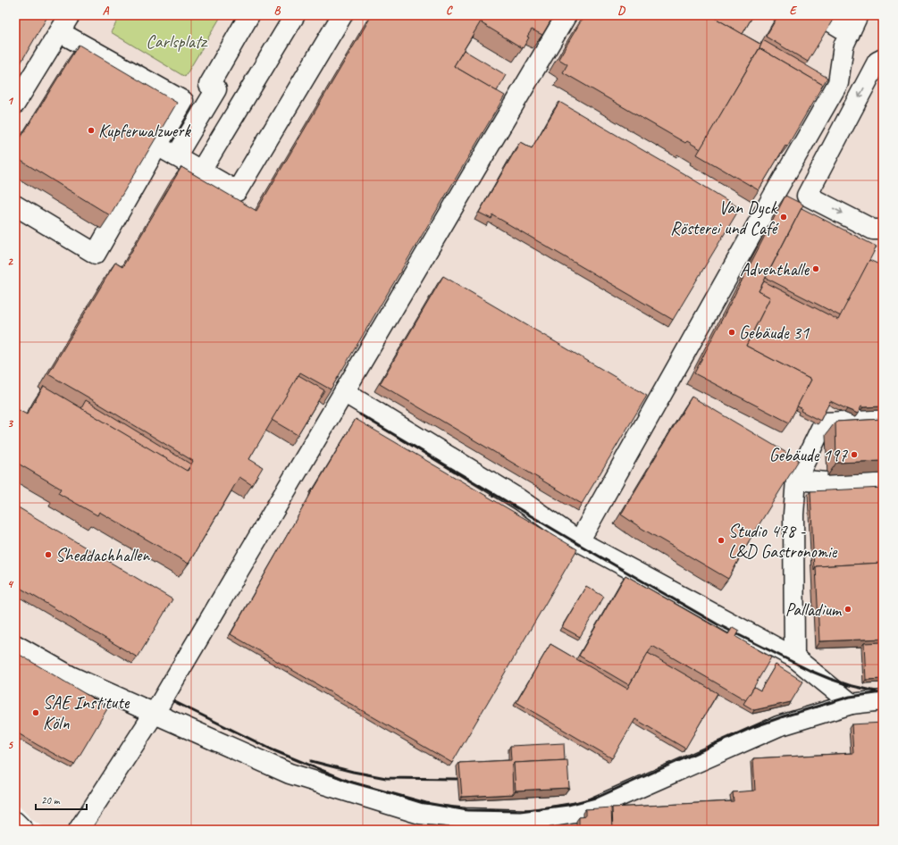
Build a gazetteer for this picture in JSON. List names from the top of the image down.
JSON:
{
  "parks": ["Carlsplatz"],
  "places": [
    "Kupferwalzwerk",
    "Van Dyck Rösterei und Café",
    "Adventhalle",
    "Gebäude 31",
    "Gebäude 197",
    "Studio 478 - L&D Gastronomie",
    "Sheddachhallen",
    "Palladium",
    "SAE Institute Köln"
  ],
  "scale_bar": "20 m",
  "grid": {
    "columns": [
      "A",
      "B",
      "C",
      "D",
      "E"
    ],
    "rows": [
      "1",
      "2",
      "3",
      "4",
      "5"
    ]
  }
}
